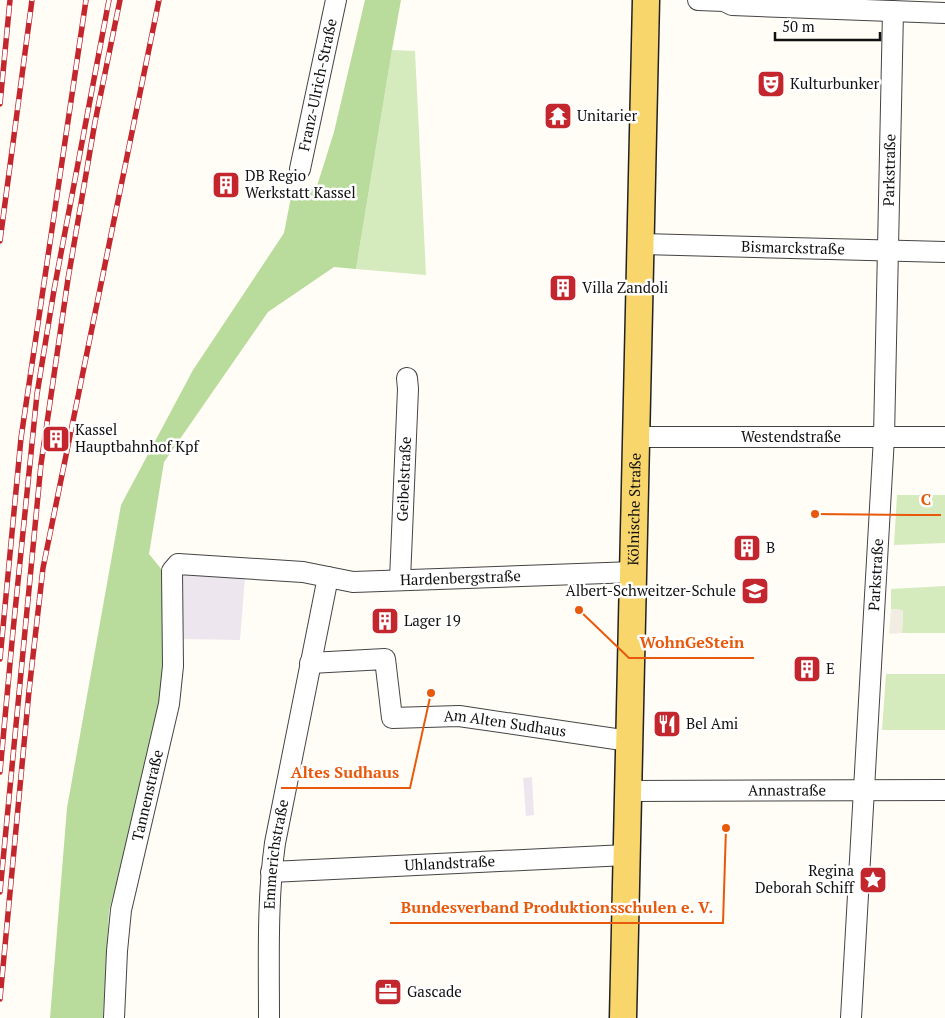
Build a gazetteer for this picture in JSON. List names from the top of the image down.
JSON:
{
  "streets": {
    "main road": ["Kölnische Straße"],
    "street": [
      "Franz-Ulrich-Straße",
      "Parkstraße",
      "Bismarckstraße",
      "Westendstraße",
      "Geibelstraße",
      "Hardenbergstraße",
      "Am Alten Sudhaus",
      "Annastraße",
      "Tannenstraße",
      "Emmerichstraße",
      "Uhlandstraße"
    ]
  },
  "crossings": [
    ["Parkstraße", "Bismarckstraße"],
    ["Parkstraße", "Westendstraße"],
    ["Parkstraße", "Annastraße"],
    ["Bismarckstraße", "Kölnische Straße"],
    ["Westendstraße", "Kölnische Straße"],
    ["Geibelstraße", "Hardenbergstraße"],
    ["Kölnische Straße", "Hardenbergstraße"],
    ["Kölnische Straße", "Am Alten Sudhaus"],
    ["Kölnische Straße", "Annastraße"],
    ["Kölnische Straße", "Uhlandstraße"],
    ["Hardenbergstraße", "Tannenstraße"],
    ["Hardenbergstraße", "Emmerichstraße"],
    ["Am Alten Sudhaus", "Emmerichstraße"],
    ["Emmerichstraße", "Uhlandstraße"]
  ],
  "places": {
    "theatre": ["Kulturbunker"],
    "temple": ["Unitarier"],
    "building": [
      "DB Regio Werkstatt Kassel",
      "Villa Zandoli",
      "Kassel Hauptbahnhof Kpf",
      "B",
      "Lager 19",
      "E"
    ],
    "other": [
      "C",
      "WohnGeStein",
      "Altes Sudhaus",
      "Bundesverband Produktionsschulen e. V."
    ],
    "school or university": ["Albert-Schweitzer-Schule"],
    "restaurant": ["Bel Ami"],
    "place": ["Regina Deborah Schiff"],
    "office": ["Gascade"]
  },
  "scale_bar": "50 m"
}
